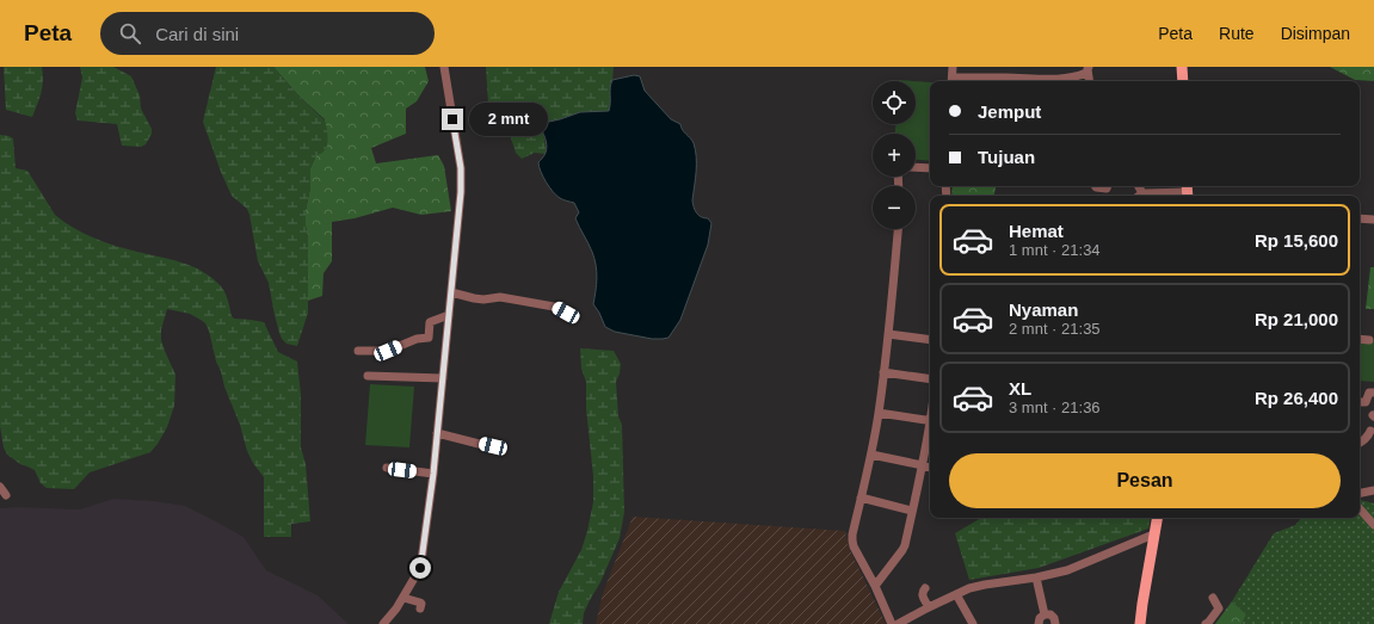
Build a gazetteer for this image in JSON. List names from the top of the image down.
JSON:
{
  "page": {
    "header": "Peta",
    "search": "Cari di sini",
    "nav": ["Peta", "Rute", "Disimpan"],
    "map_buttons": ["+", "−"],
    "banner": ["Jemput", "Tujuan"],
    "bubble": "2 mnt",
    "list": [
      {
        "name": "Hemat",
        "note": "1 mnt · 21:34",
        "value": "Rp 15,600"
      },
      {
        "name": "Nyaman",
        "note": "2 mnt · 21:35",
        "value": "Rp 21,000"
      },
      {
        "name": "XL",
        "note": "3 mnt · 21:36",
        "value": "Rp 26,400"
      }
    ],
    "buttons": "Pesan"
  }
}
